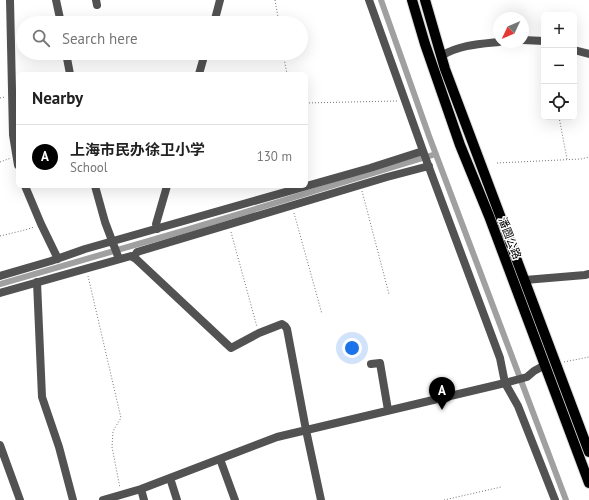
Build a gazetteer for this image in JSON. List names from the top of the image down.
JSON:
{
  "streets": {
    "main road": ["潘圆公路"]
  },
  "north": "bottom left",
  "page": {
    "map_buttons": ["+", "−"],
    "search": "Search here",
    "heading": "Nearby",
    "list": [
      {
        "mark": "A",
        "name": "上海市民办徐卫小学",
        "note": "School",
        "value": "130 m"
      }
    ],
    "pins": "A"
  }
}
